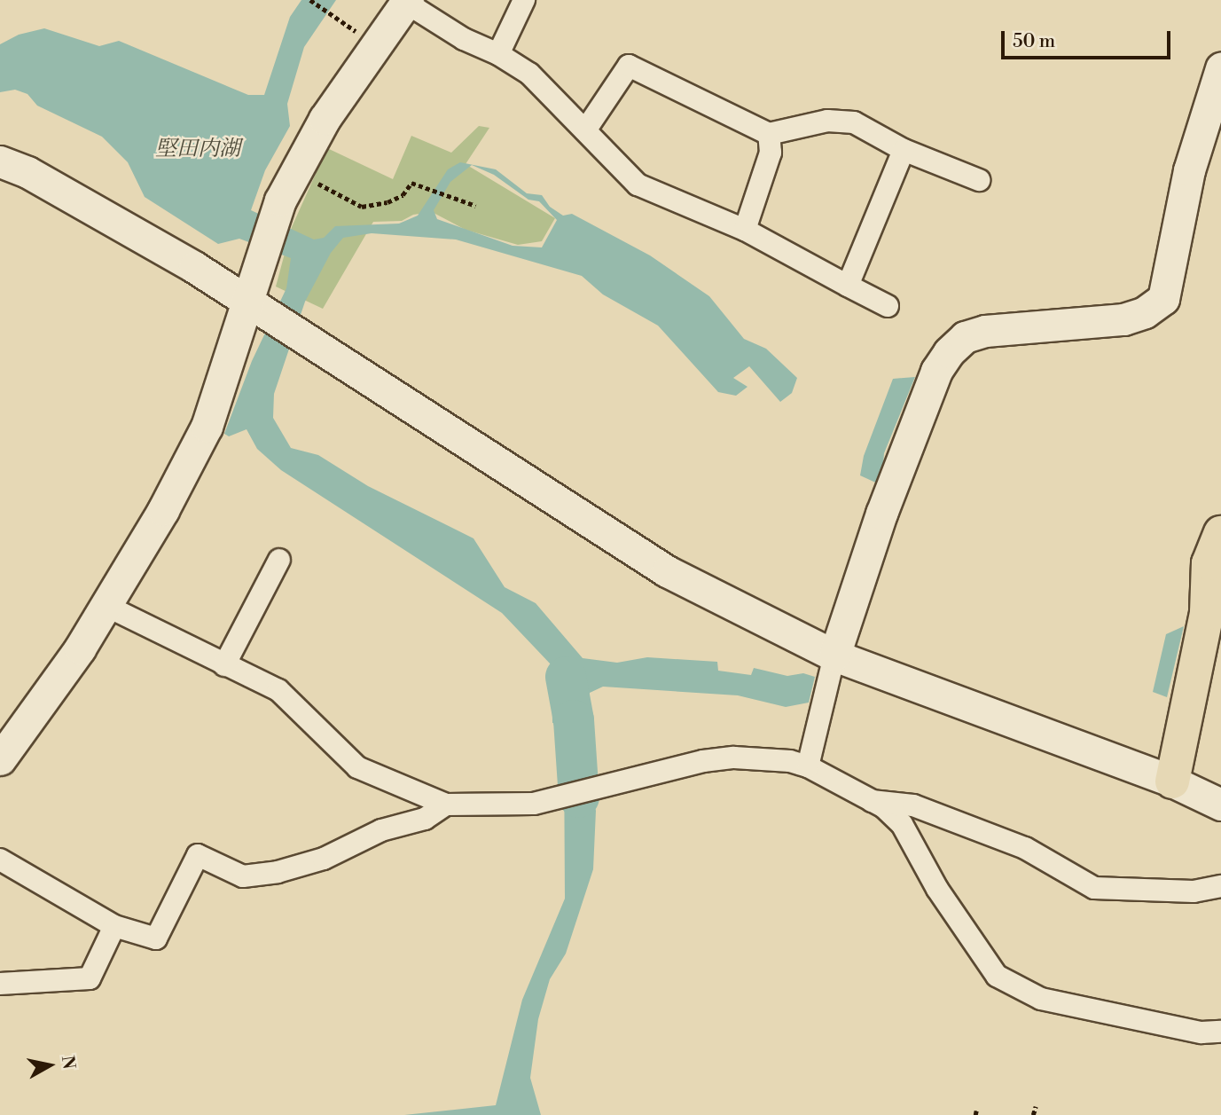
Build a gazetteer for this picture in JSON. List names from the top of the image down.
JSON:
{
  "water": ["堅田内湖"],
  "scale_bar": "50 m",
  "north": "right"
}
